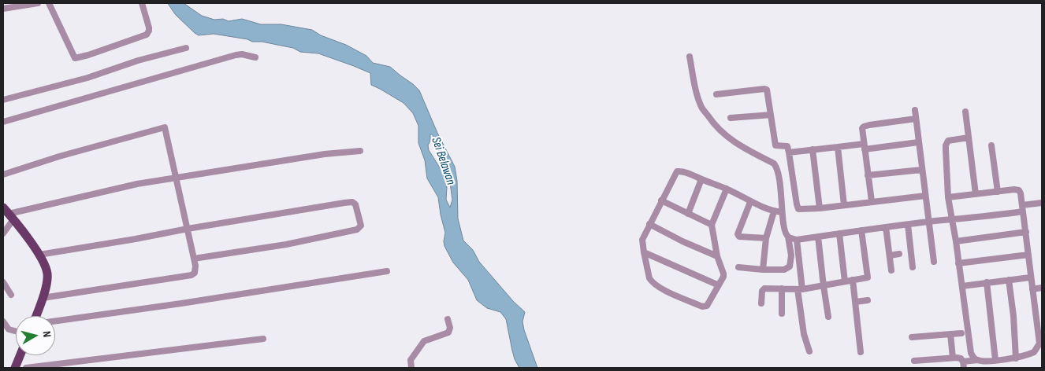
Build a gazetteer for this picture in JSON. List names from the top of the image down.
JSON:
{
  "water": ["Sei Belawan"],
  "north": "right"
}
